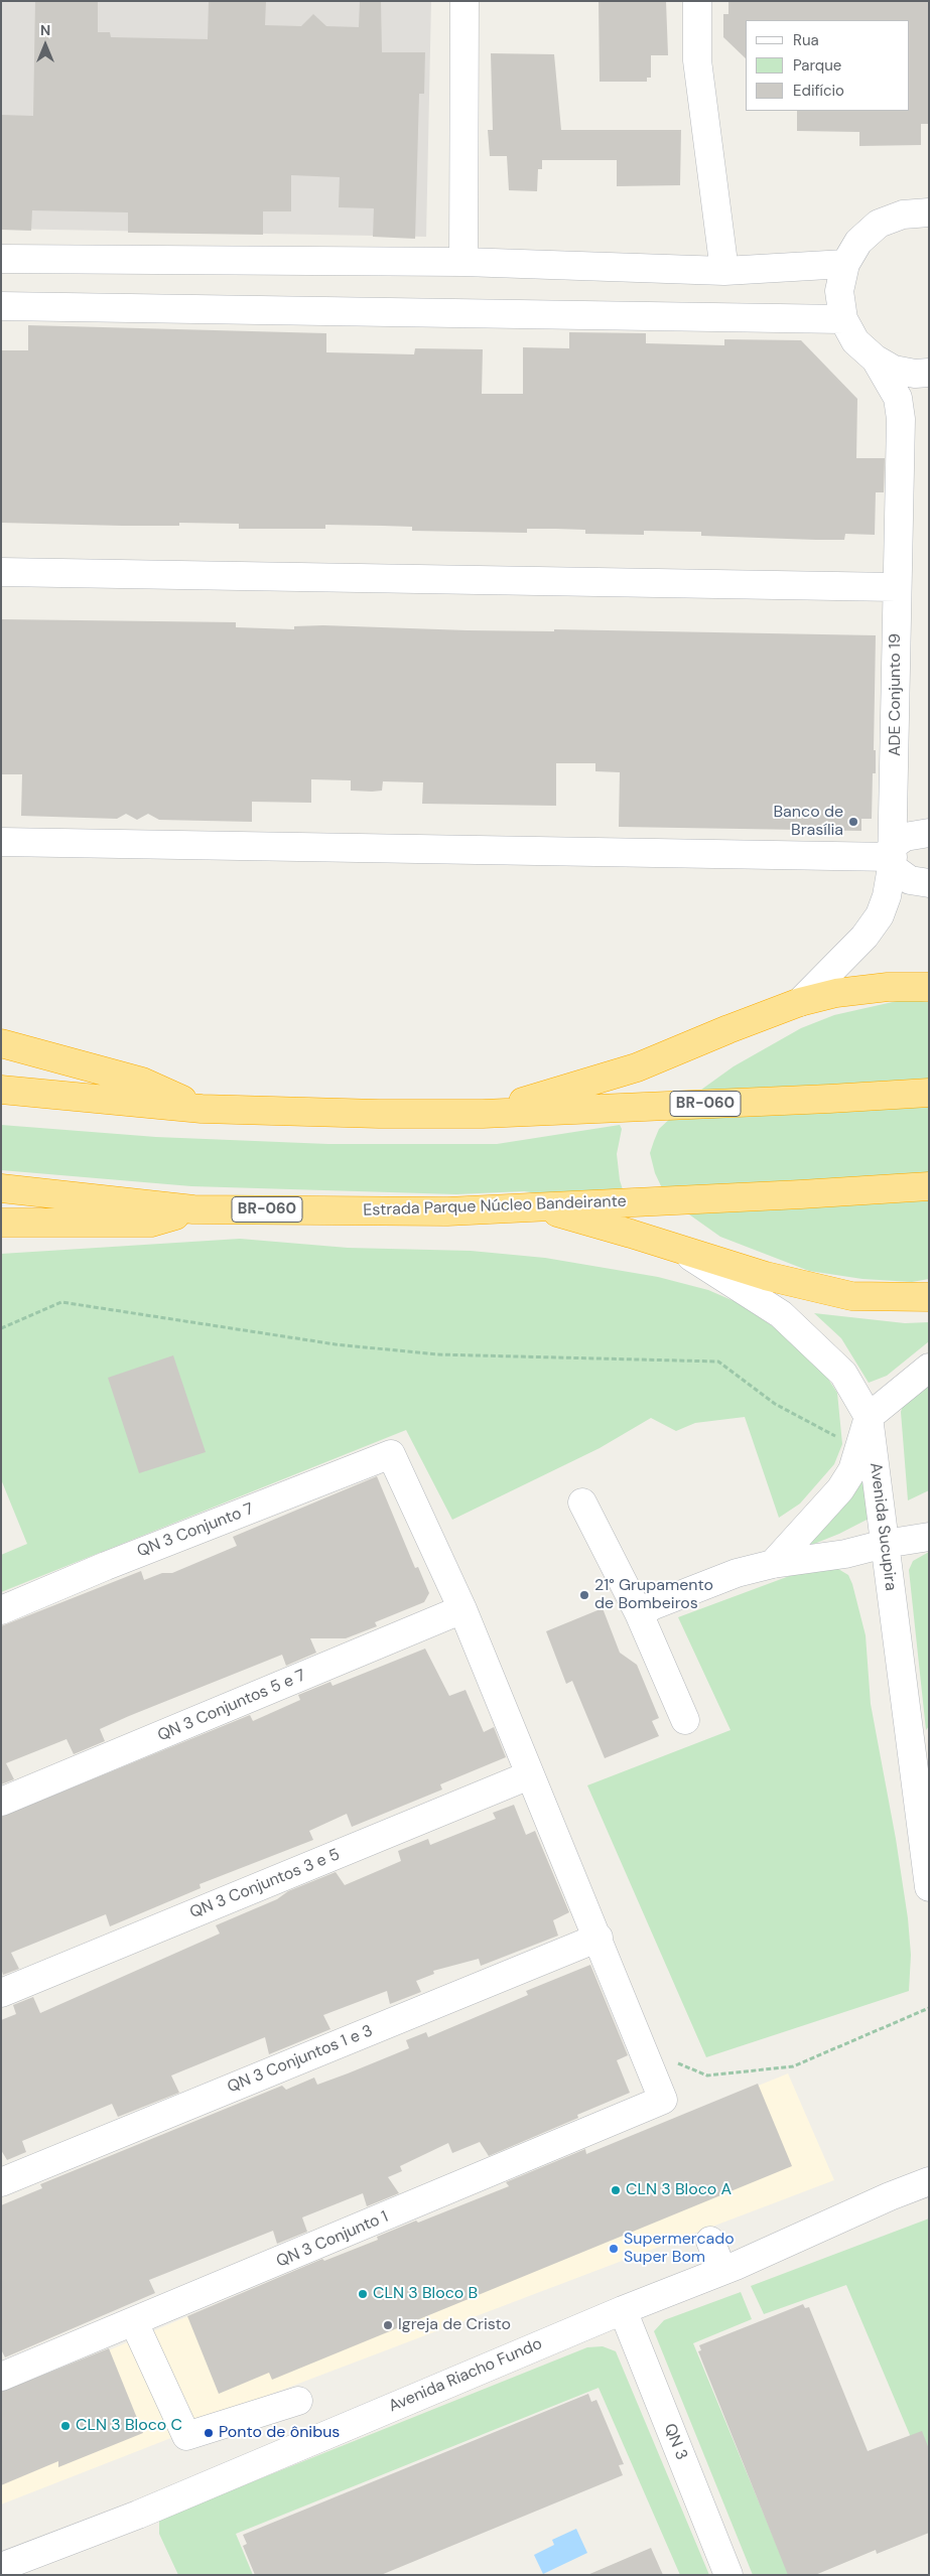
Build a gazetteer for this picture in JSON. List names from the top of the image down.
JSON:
{
  "streets": {
    "highway": ["BR-060", "Estrada Parque Núcleo Bandeirante"],
    "street": [
      "ADE Conjunto 19",
      "Avenida Sucupira",
      "QN 3 Conjunto 7",
      "QN 3 Conjuntos 5 e 7",
      "QN 3 Conjuntos 3 e 5",
      "QN 3 Conjuntos 1 e 3",
      "QN 3 Conjunto 1",
      "Avenida Riacho Fundo",
      "QN 3"
    ]
  },
  "crossings": [
    ["QN 3 Conjunto 7", "QN 3 Conjuntos 5 e 7"],
    ["Avenida Riacho Fundo", "QN 3"]
  ],
  "places": [
    "Banco de Brasília",
    "21° Grupamento de Bombeiros",
    "CLN 3 Bloco A",
    "Supermercado Super Bom",
    "CLN 3 Bloco B",
    "Igreja de Cristo",
    "CLN 3 Bloco C",
    "Ponto de ônibus"
  ],
  "legend": ["Rua", "Parque", "Edifício"],
  "north": "top"
}
